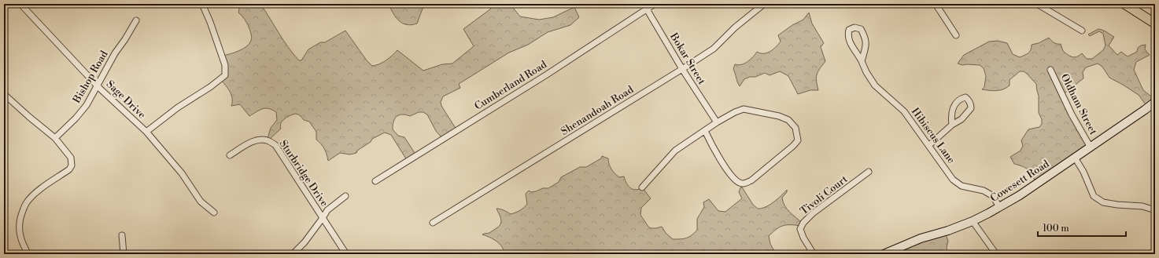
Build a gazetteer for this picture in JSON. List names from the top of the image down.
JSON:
{
  "streets": {
    "main road": ["Cowesett Road"],
    "street": [
      "Bokar Street",
      "Bishop Road",
      "Cumberland Road",
      "Sage Drive",
      "Oldham Street",
      "Shenandoah Road",
      "Hibiscus Lane",
      "Sturbridge Drive",
      "Tivoli Court"
    ]
  },
  "crossings": [
    ["Bokar Street", "Cumberland Road"],
    ["Bokar Street", "Shenandoah Road"],
    ["Bishop Road", "Sage Drive"],
    ["Oldham Street", "Cowesett Road"],
    ["Hibiscus Lane", "Cowesett Road"]
  ],
  "scale_bar": "100 m"
}
